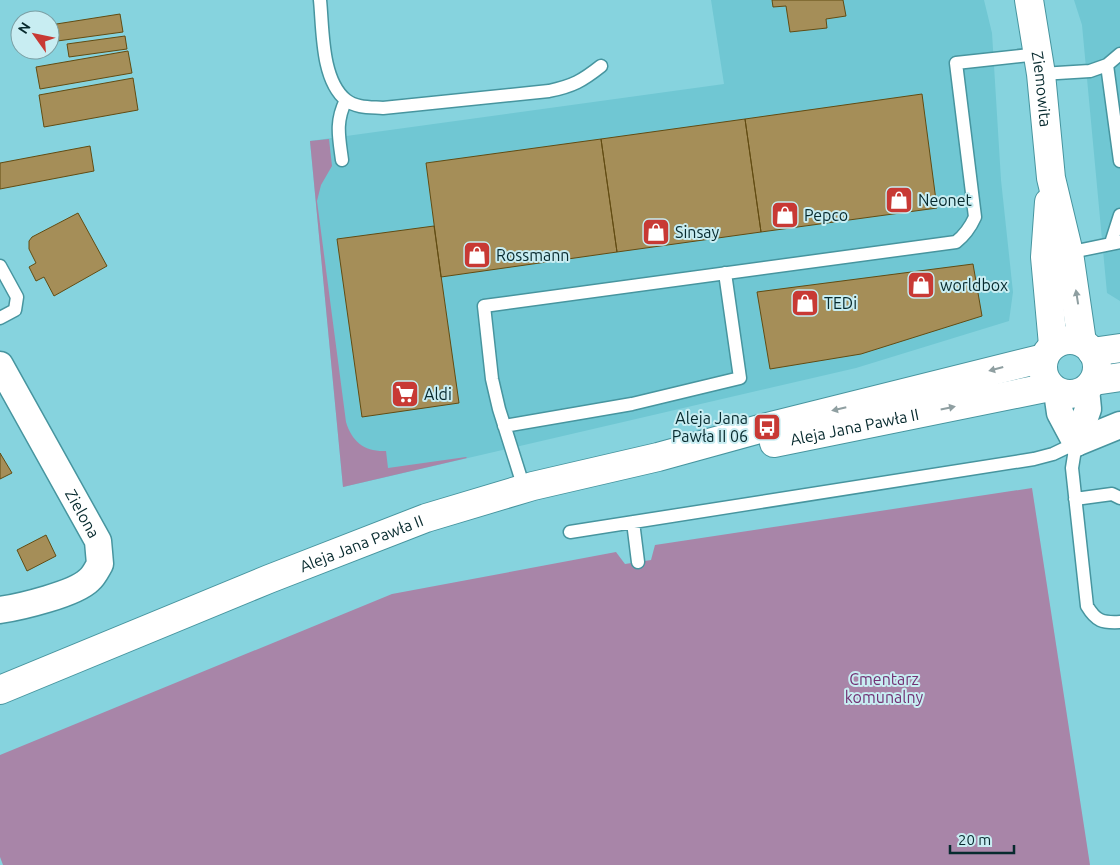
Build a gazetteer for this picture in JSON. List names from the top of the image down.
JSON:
{
  "streets": {
    "main road": ["Ziemowita", "Aleja Jana Pawła II"],
    "street": ["Zielona"]
  },
  "crossings": [
    ["Ziemowita", "Aleja Jana Pawła II"]
  ],
  "parks": ["Cmentarz komunalny"],
  "places": {
    "shop": [
      "Neonet",
      "Pepco",
      "Sinsay",
      "Rossmann",
      "worldbox",
      "TEDi"
    ],
    "supermarket": ["Aldi"],
    "bus stop": ["Aleja Jana Pawła II 06"]
  },
  "scale_bar": "20 m",
  "north": "top left"
}
